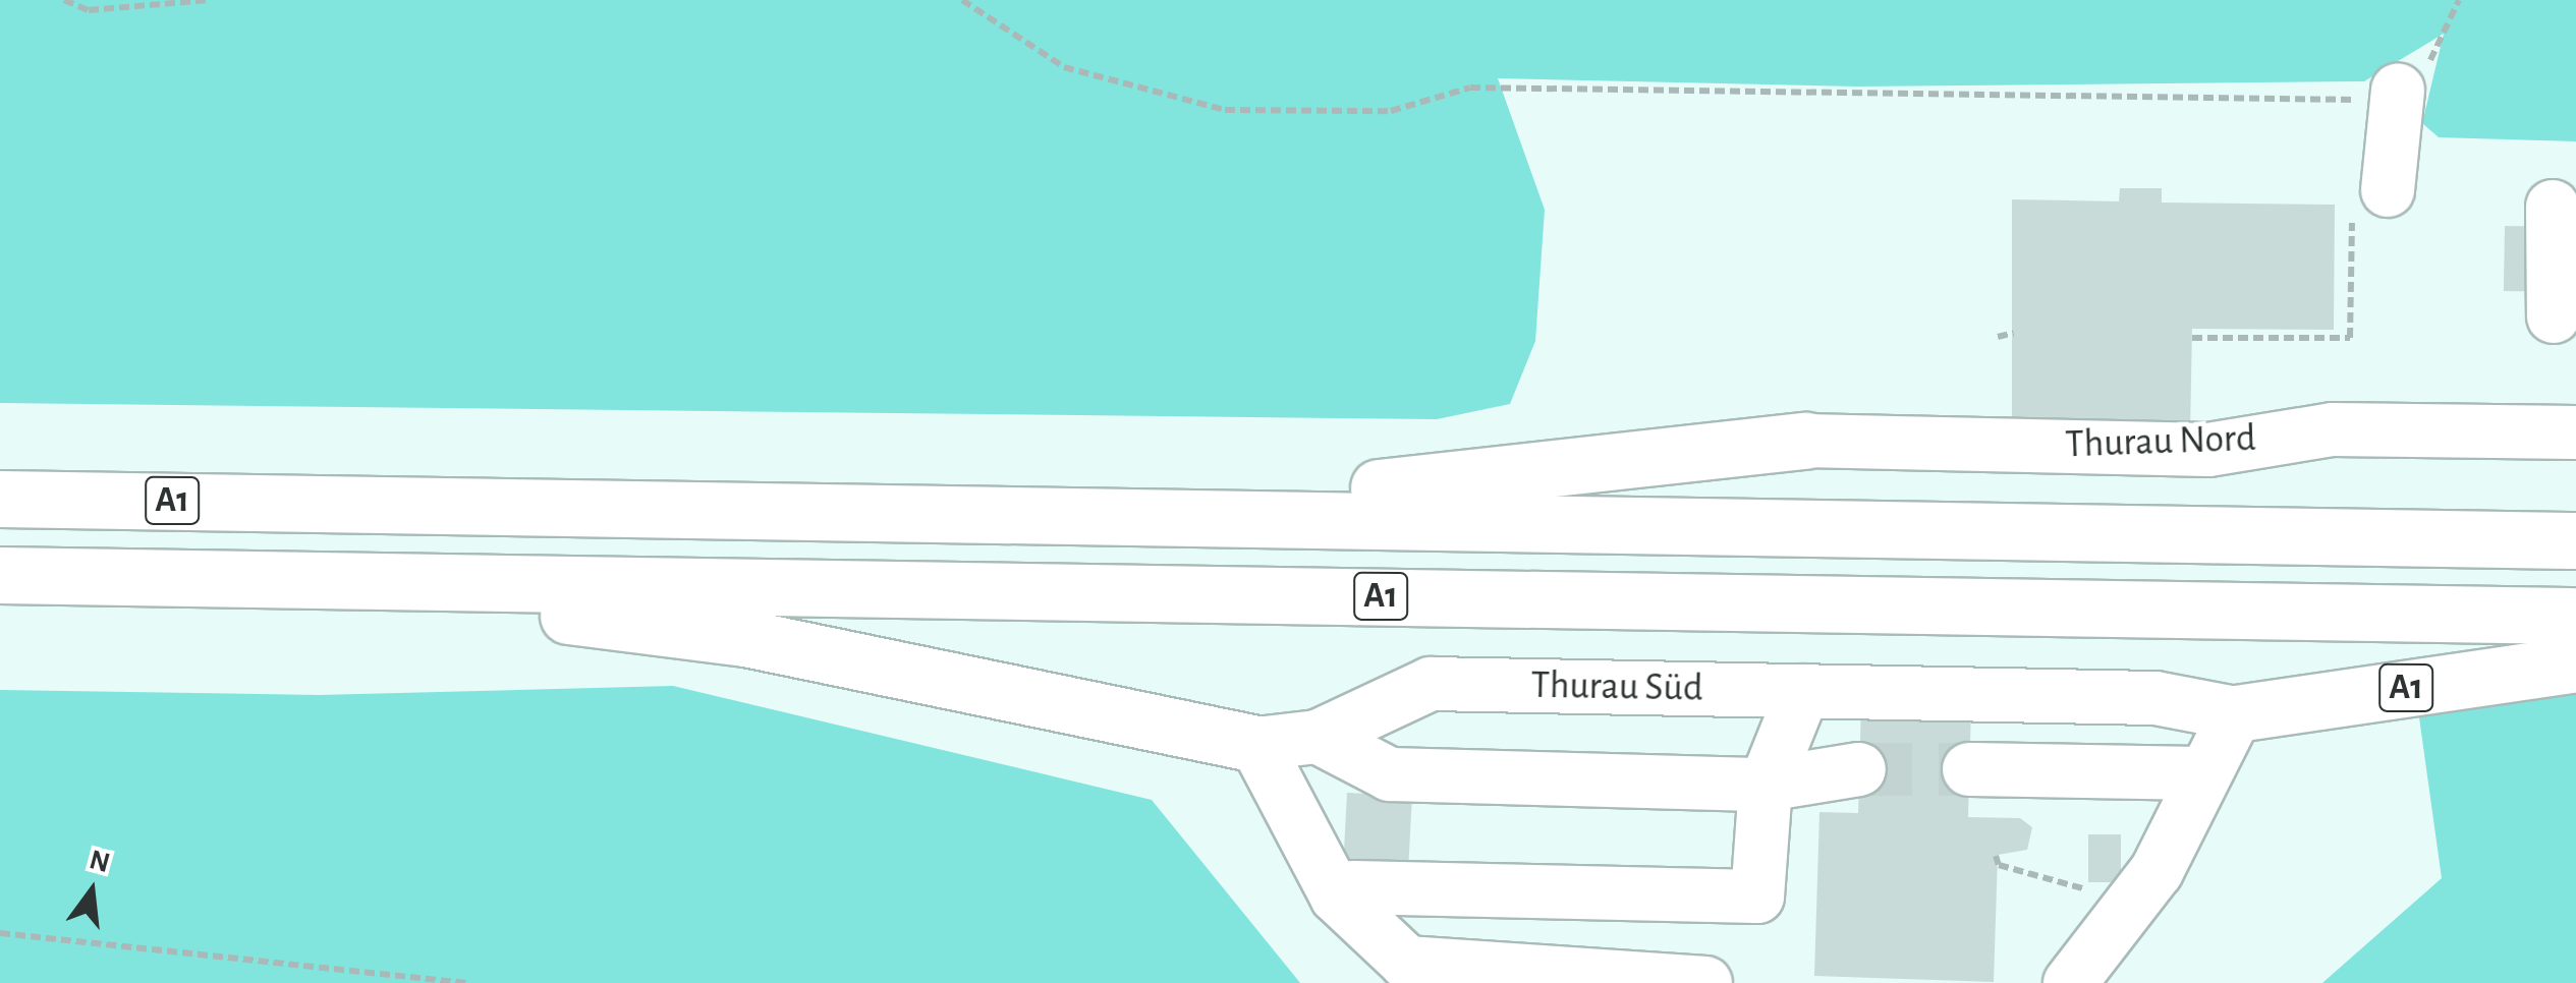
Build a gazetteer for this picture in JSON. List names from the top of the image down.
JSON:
{
  "streets": {
    "highway": ["A1"],
    "lane": ["Thurau Nord", "Thurau Süd"]
  },
  "crossings": [
    ["Thurau Nord", "A1"],
    ["A1", "Thurau Süd"]
  ],
  "north": "top"
}
